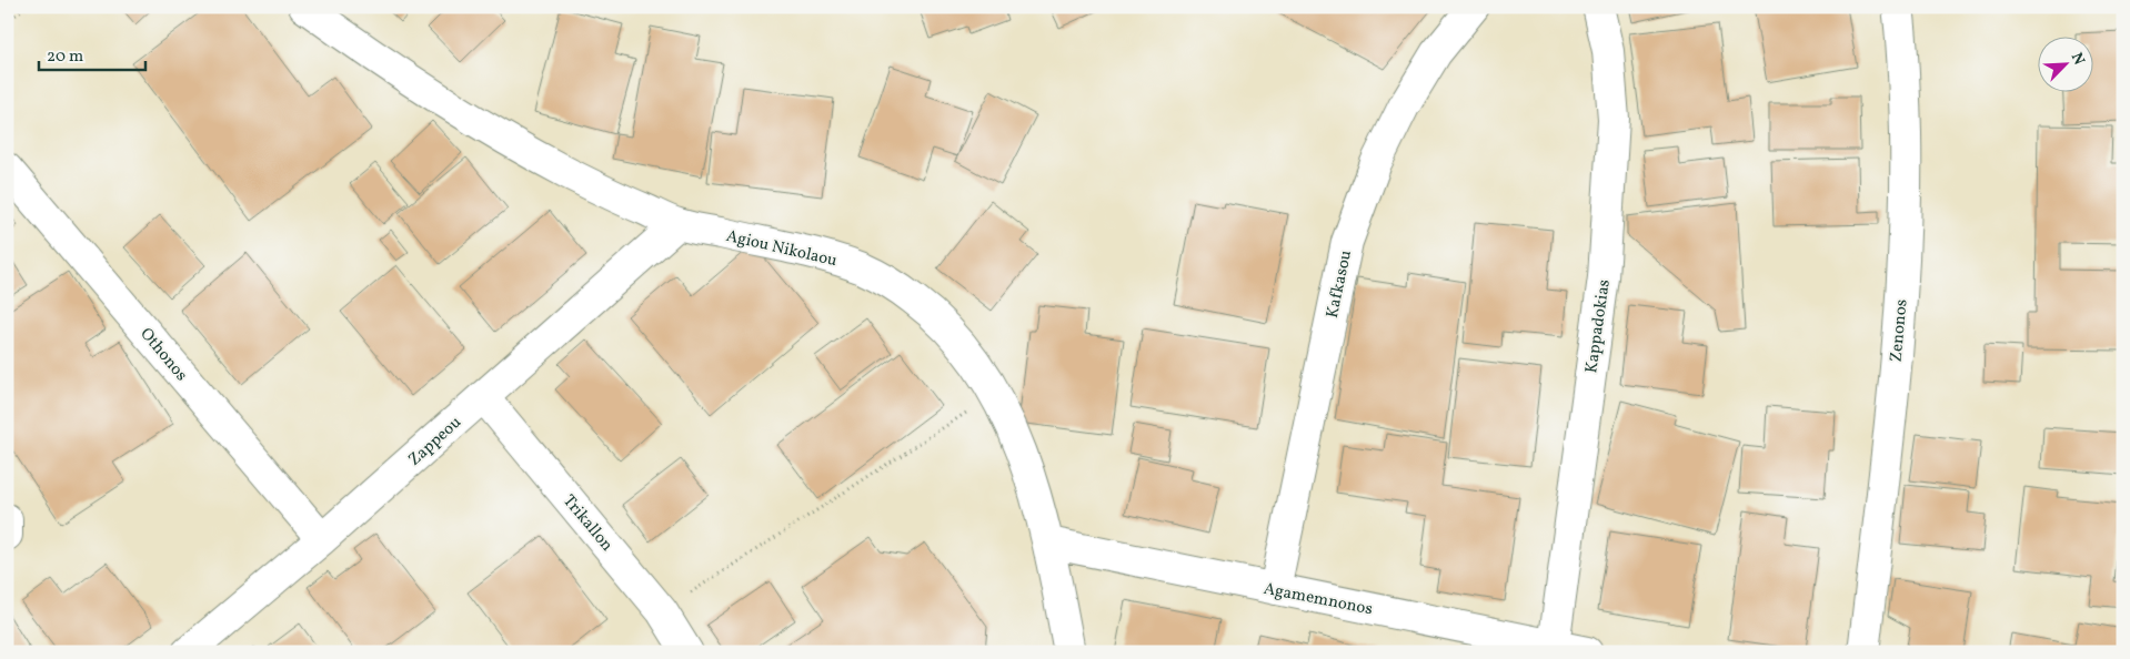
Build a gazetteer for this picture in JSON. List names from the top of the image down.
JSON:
{
  "streets": {
    "street": [
      "Agiou Nikolaou",
      "Kafkasou",
      "Kappadokias",
      "Zenonos",
      "Othonos",
      "Zappeou",
      "Trikallon",
      "Agamemnonos"
    ]
  },
  "crossings": [
    ["Agiou Nikolaou", "Zappeou"],
    ["Agiou Nikolaou", "Agamemnonos"],
    ["Kafkasou", "Agamemnonos"],
    ["Kappadokias", "Agamemnonos"],
    ["Othonos", "Zappeou"],
    ["Zappeou", "Trikallon"]
  ],
  "scale_bar": "20 m",
  "north": "top right"
}
